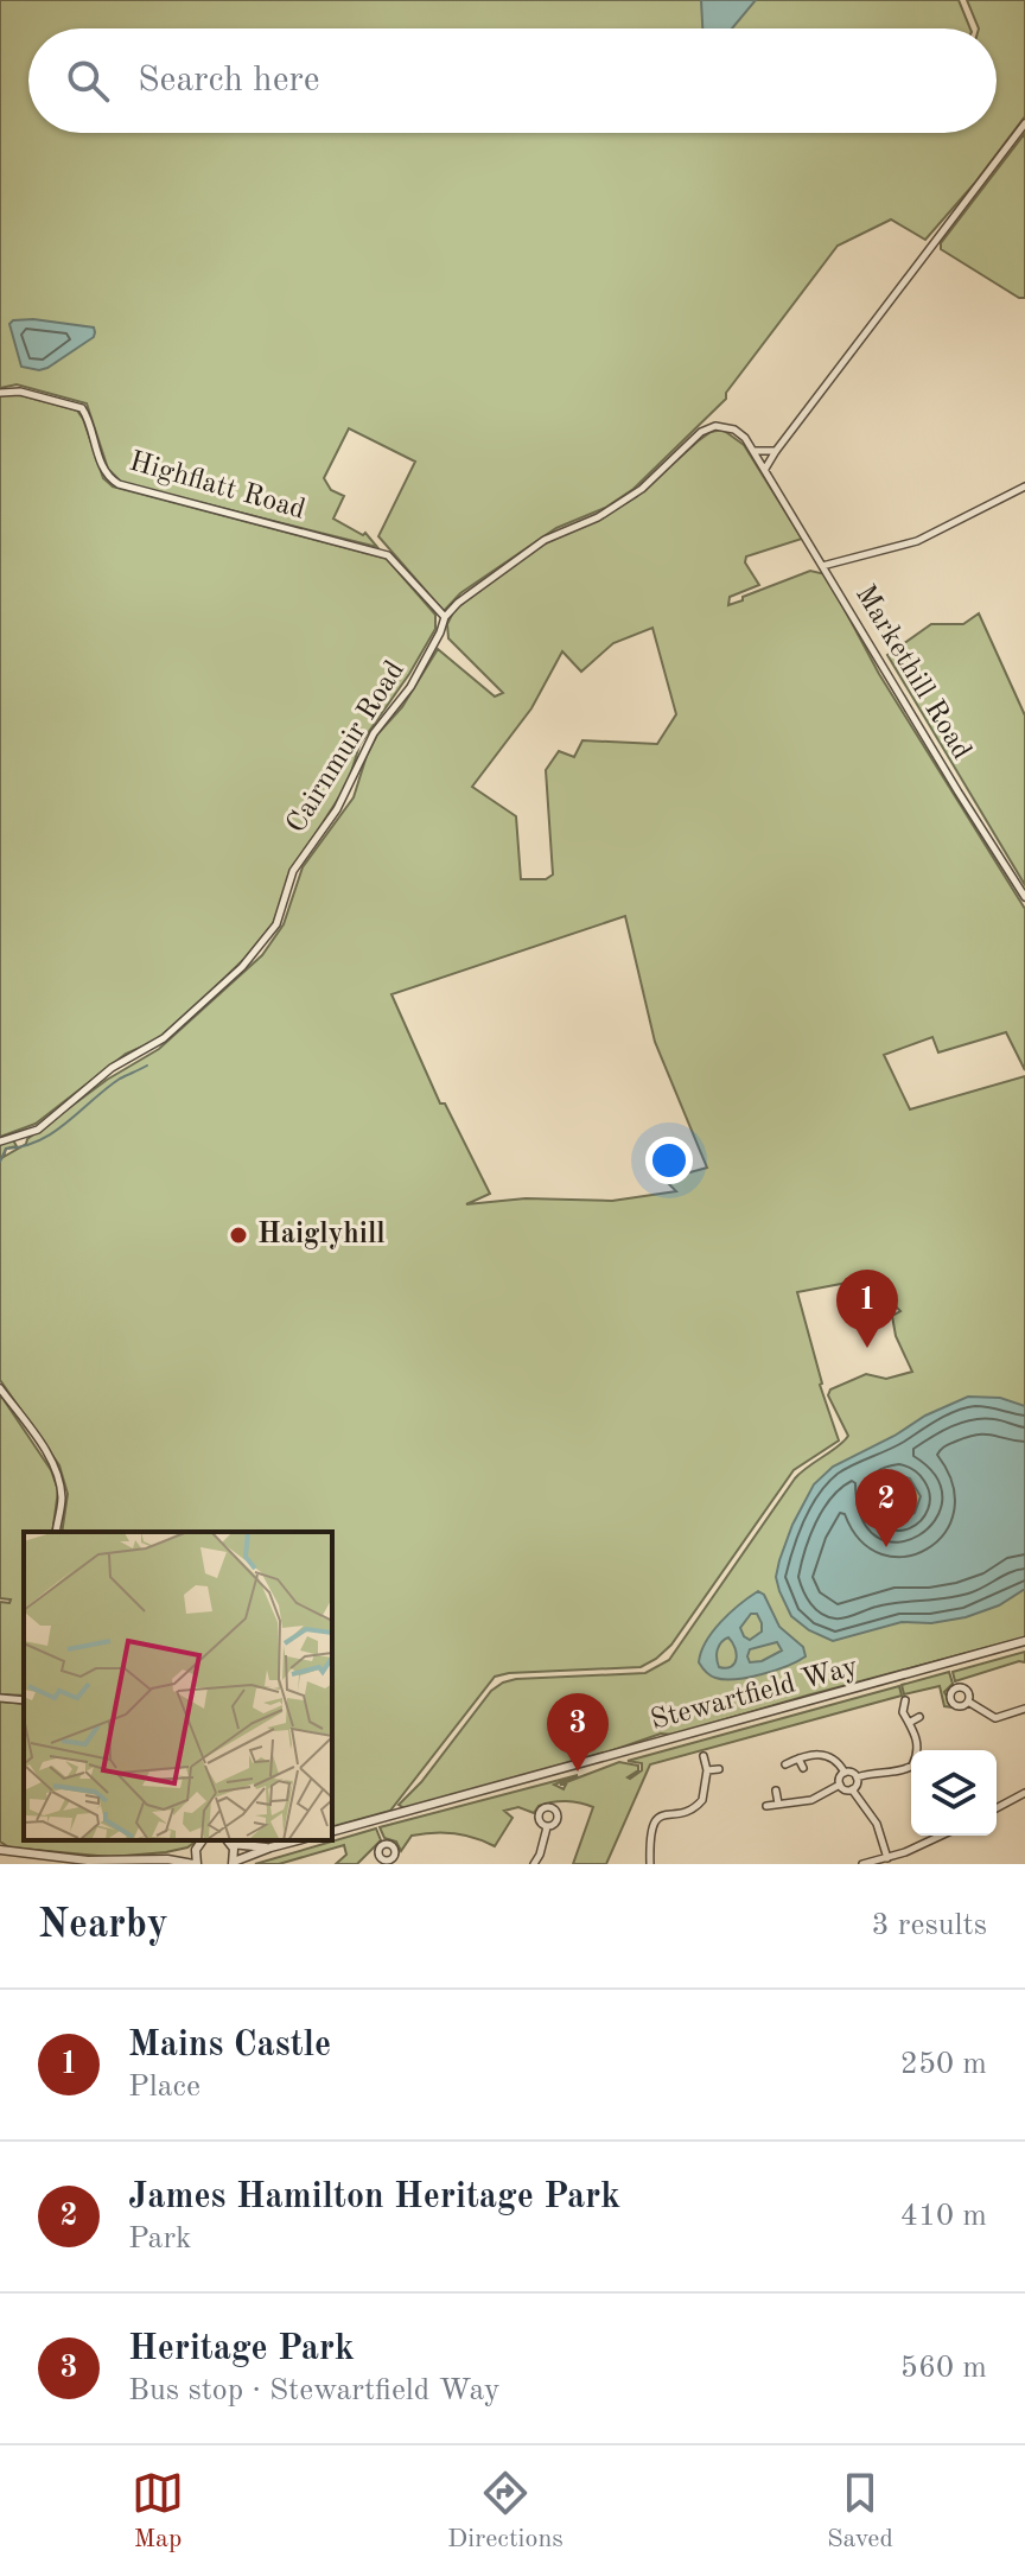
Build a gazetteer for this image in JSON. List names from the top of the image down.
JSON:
{
  "streets": {
    "street": [
      "Highflatt Road",
      "Markethill Road",
      "Cairnmuir Road",
      "Stewartfield Way"
    ]
  },
  "crossings": [
    ["Highflatt Road", "Cairnmuir Road"],
    ["Markethill Road", "Cairnmuir Road"]
  ],
  "places": ["Haiglyhill"],
  "page": {
    "search": "Search here",
    "pins": ["1", "2", "3"],
    "heading": ["Nearby", "3 results"],
    "list": [
      {
        "mark": "1",
        "name": "Mains Castle",
        "note": "Place",
        "value": "250 m"
      },
      {
        "mark": "2",
        "name": "James Hamilton Heritage Park",
        "note": "Park",
        "value": "410 m"
      },
      {
        "mark": "3",
        "name": "Heritage Park",
        "note": "Bus stop · Stewartfield Way",
        "value": "560 m"
      }
    ],
    "nav": ["Map", "Directions", "Saved"]
  }
}
